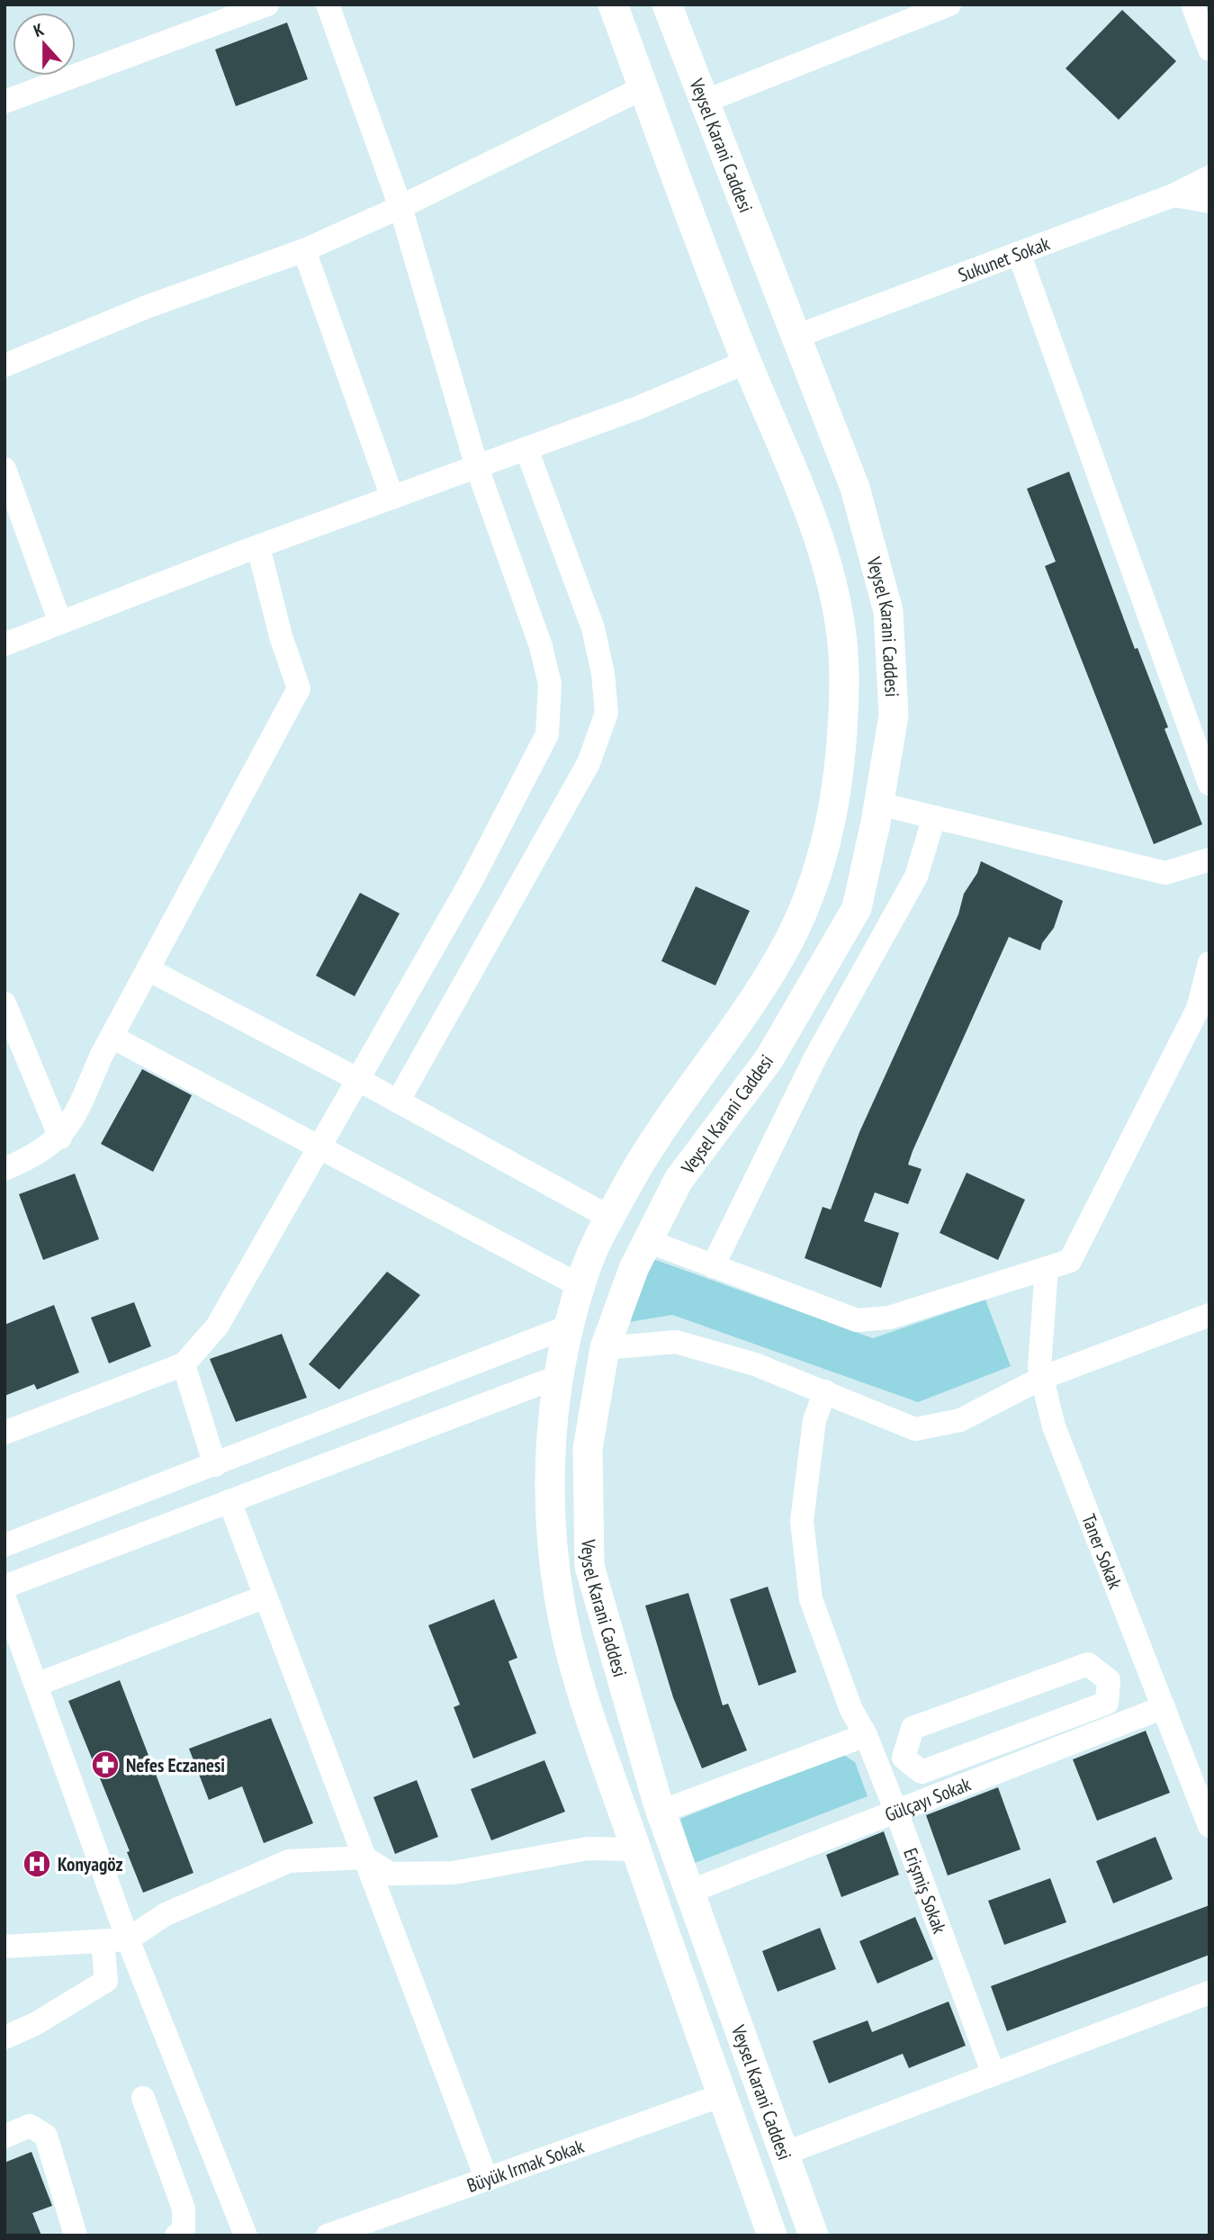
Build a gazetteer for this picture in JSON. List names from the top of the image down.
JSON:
{
  "streets": {
    "main road": ["Veysel Karani Caddesi"],
    "street": [
      "Sukunet Sokak",
      "Taner Sokak",
      "Gülçayı Sokak",
      "Erişmiş Sokak",
      "Büyük Irmak Sokak"
    ]
  },
  "crossings": [
    ["Veysel Karani Caddesi", "Sukunet Sokak"],
    ["Veysel Karani Caddesi", "Gülçayı Sokak"],
    ["Veysel Karani Caddesi", "Büyük Irmak Sokak"],
    ["Taner Sokak", "Gülçayı Sokak"],
    ["Gülçayı Sokak", "Erişmiş Sokak"]
  ],
  "places": {
    "pharmacy": ["Nefes Eczanesi"],
    "hospital": ["Konyagöz"]
  },
  "north": "top"
}
